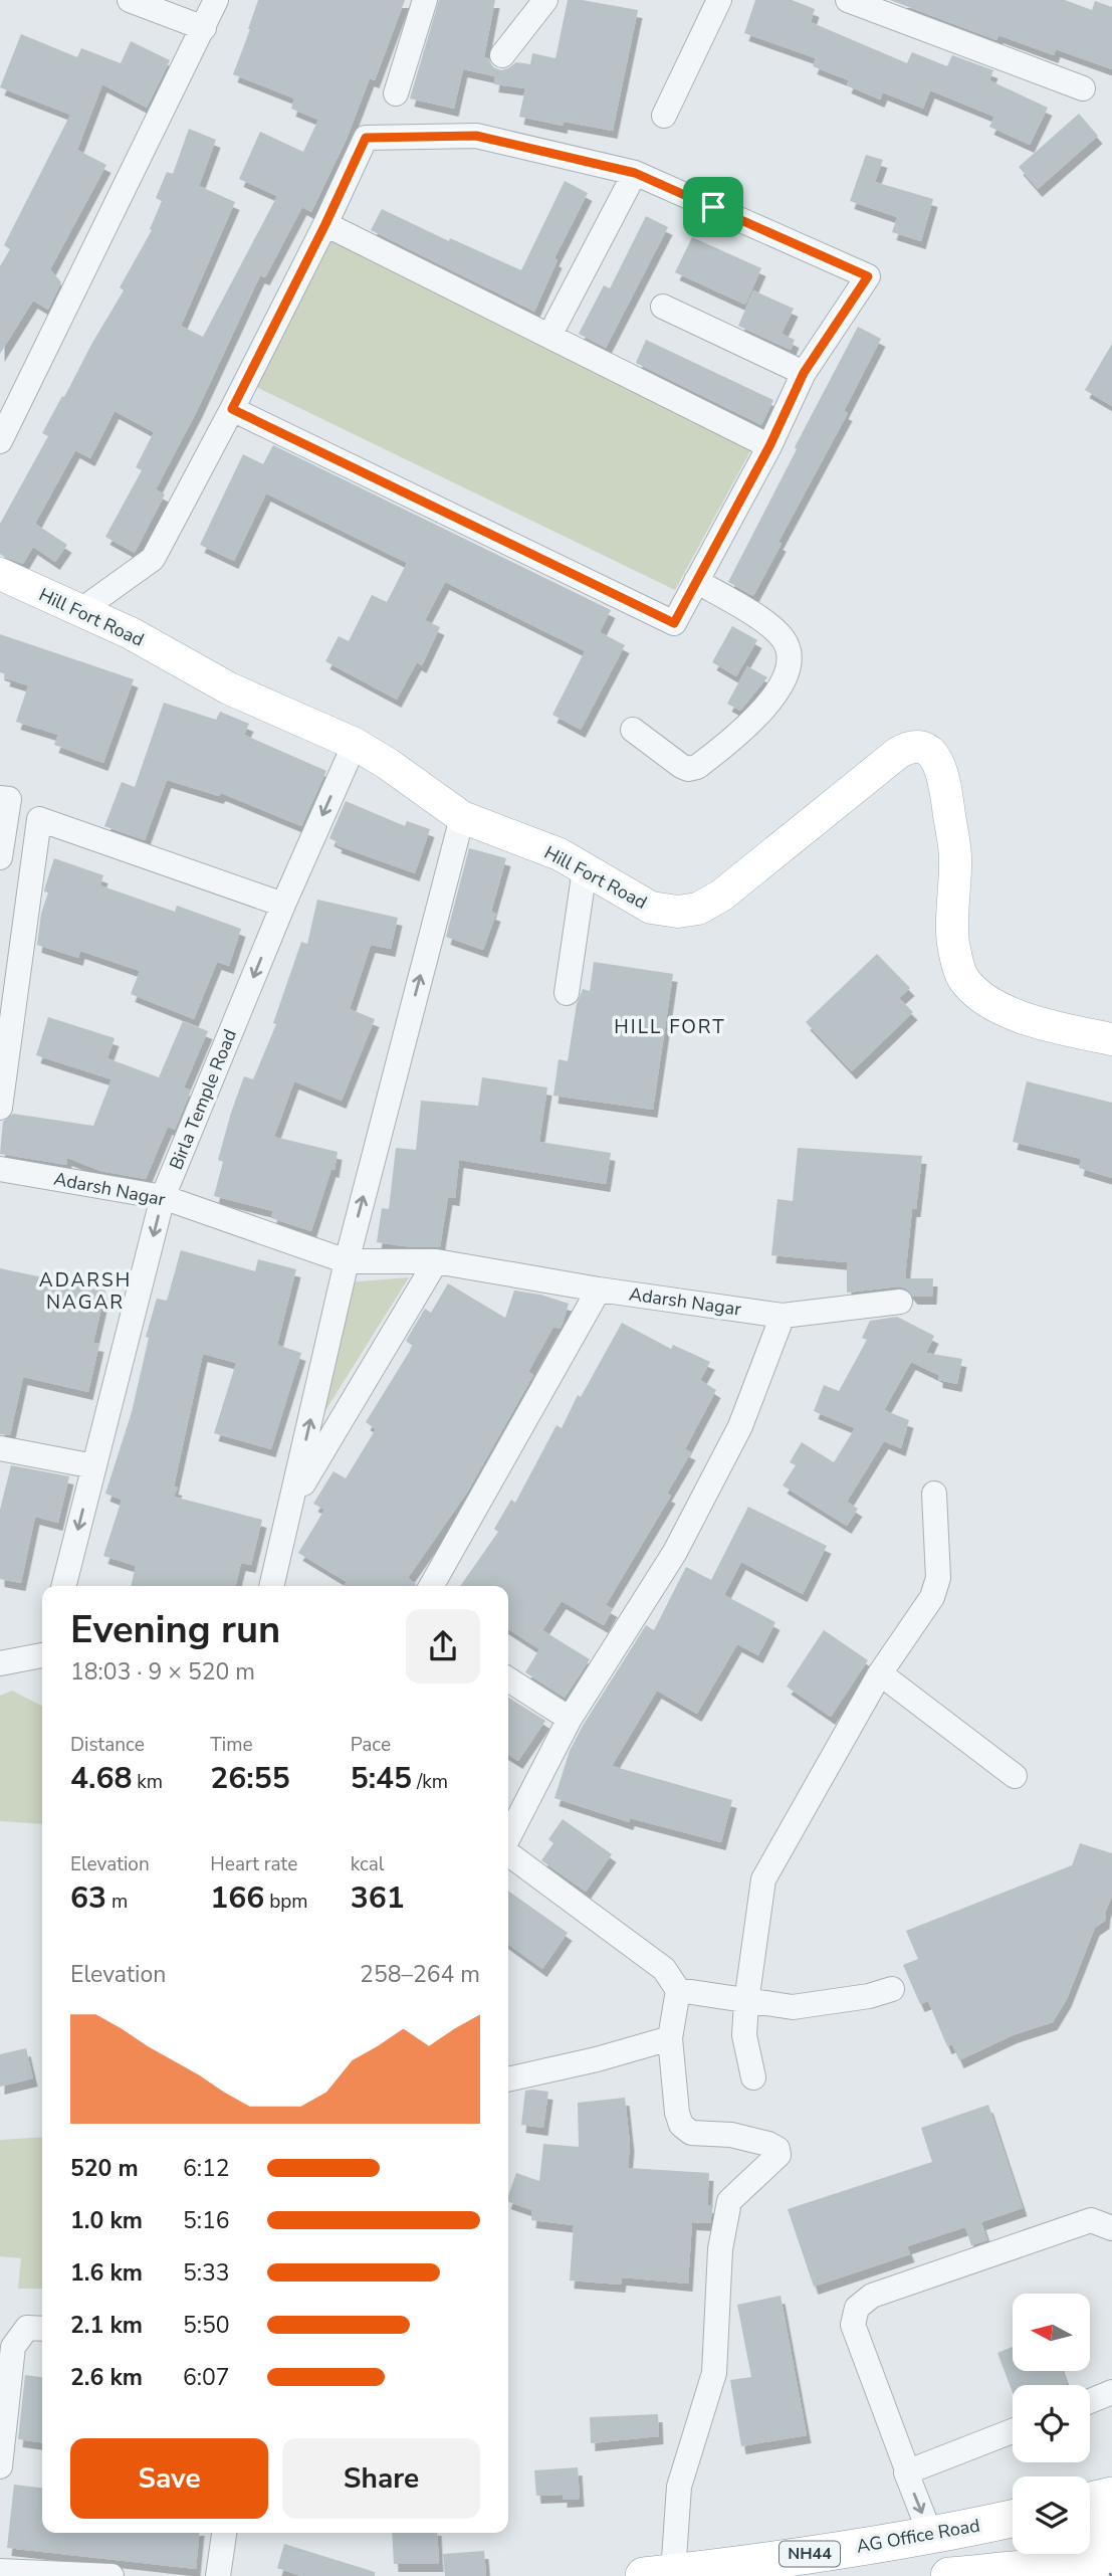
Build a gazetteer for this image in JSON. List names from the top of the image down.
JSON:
{
  "streets": {
    "highway": ["AG Office Road", "NH44"],
    "main road": ["Hill Fort Road"],
    "street": ["Birla Temple Road", "Adarsh Nagar"]
  },
  "crossings": [
    ["Hill Fort Road", "Birla Temple Road"],
    ["Birla Temple Road", "Adarsh Nagar"]
  ],
  "districts": ["HILL FORT", "ADARSH NAGAR"],
  "north": "left",
  "page": {
    "heading": ["Evening run", "18:03 · 9 × 520 m"],
    "stats": [
      ["Distance", "4.68 km"],
      ["Time", "26:55"],
      ["Pace", "5:45 /km"],
      ["Elevation", "63 m"],
      ["Heart rate", "166 bpm"],
      ["kcal", "361"]
    ],
    "chart": ["Elevation", "258–264 m"],
    "list": [
      {
        "name": "520 m",
        "note": "6:12"
      },
      {
        "name": "1.0 km",
        "note": "5:16"
      },
      {
        "name": "1.6 km",
        "note": "5:33"
      },
      {
        "name": "2.1 km",
        "note": "5:50"
      },
      {
        "name": "2.6 km",
        "note": "6:07"
      }
    ],
    "buttons": ["Save", "Share"]
  }
}
